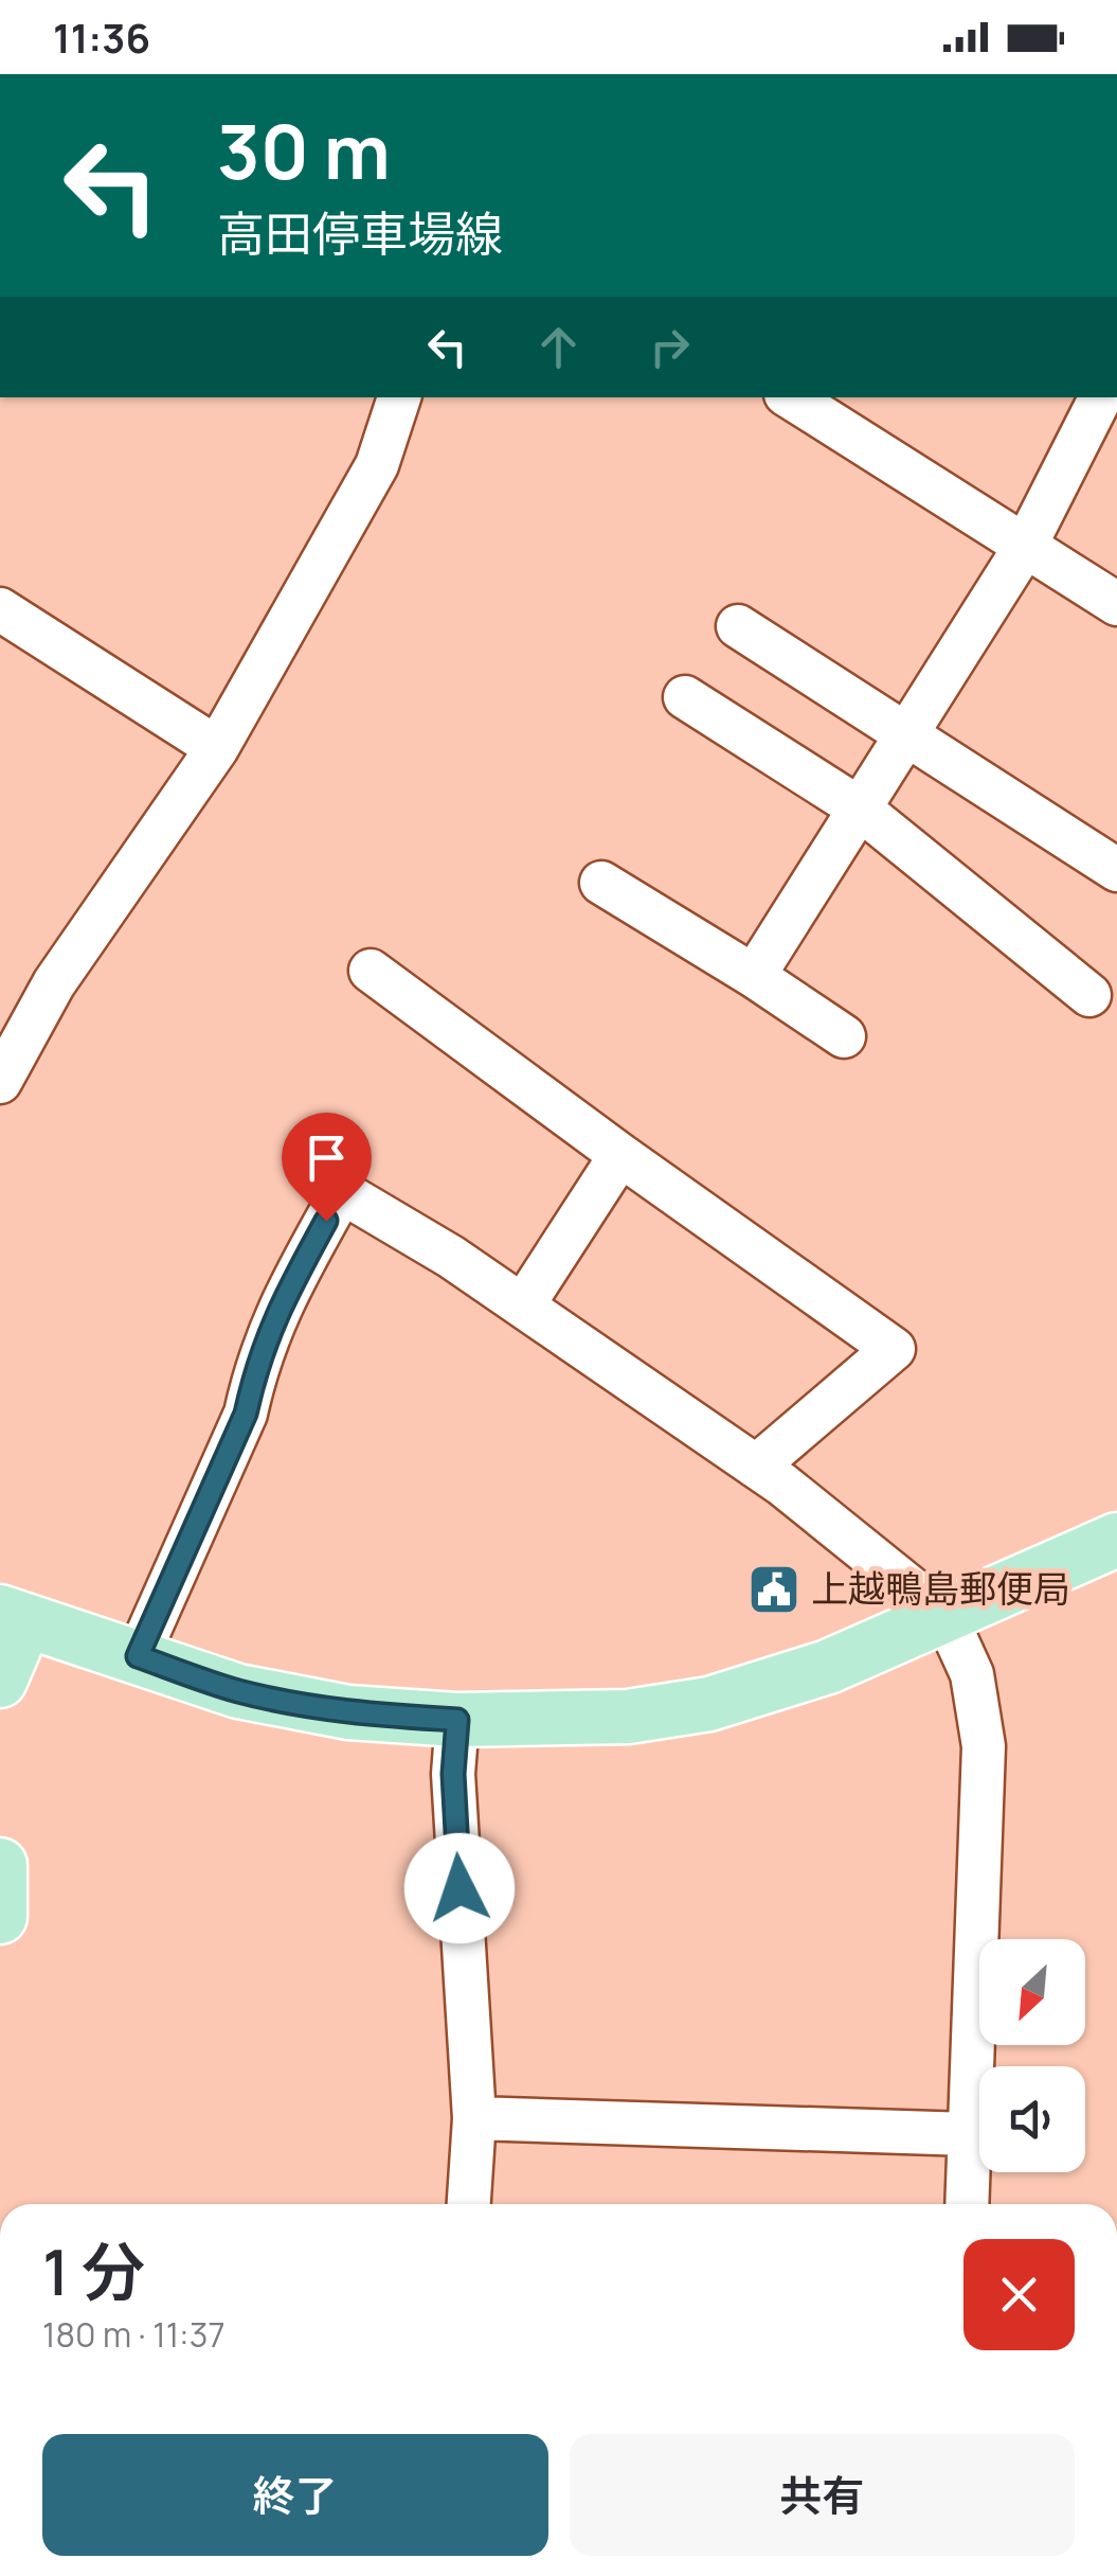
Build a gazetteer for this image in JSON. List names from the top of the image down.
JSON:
{
  "places": {
    "public building": ["上越鴨島郵便局"]
  },
  "north": "bottom left",
  "page": {
    "status": "11:36",
    "turn": ["30 m", "高田停車場線"],
    "heading": ["1 分", "180 m · 11:37"],
    "buttons": ["終了", "共有"]
  }
}
